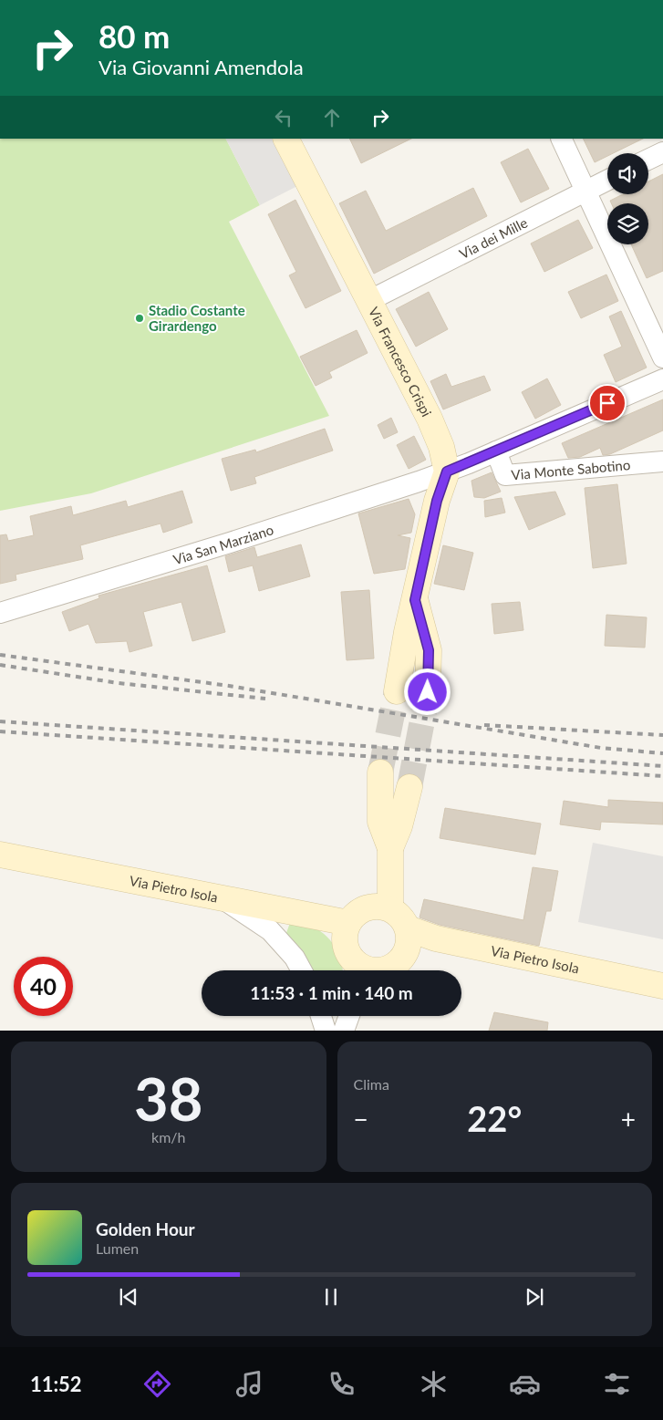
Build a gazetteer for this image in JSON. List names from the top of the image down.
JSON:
{
  "streets": {
    "street": [
      "Via dei Mille",
      "Via Francesco Crispi",
      "Via Monte Sabotino",
      "Via San Marziano",
      "Via Pietro Isola"
    ]
  },
  "crossings": [
    ["Via dei Mille", "Via Francesco Crispi"],
    ["Via Francesco Crispi", "Via San Marziano"],
    ["Via Monte Sabotino", "Via San Marziano"]
  ],
  "places": ["Stadio Costante Girardengo"],
  "page": {
    "turn": ["80 m", "Via Giovanni Amendola"],
    "limit": "40",
    "trip": "11:53 · 1 min · 140 m",
    "tile": [
      ["38", "km/h"],
      "Clima"
    ],
    "heat": ["−", "22°", "+"],
    "song": ["Golden Hour", "Lumen"],
    "tabs": "11:52"
  }
}
